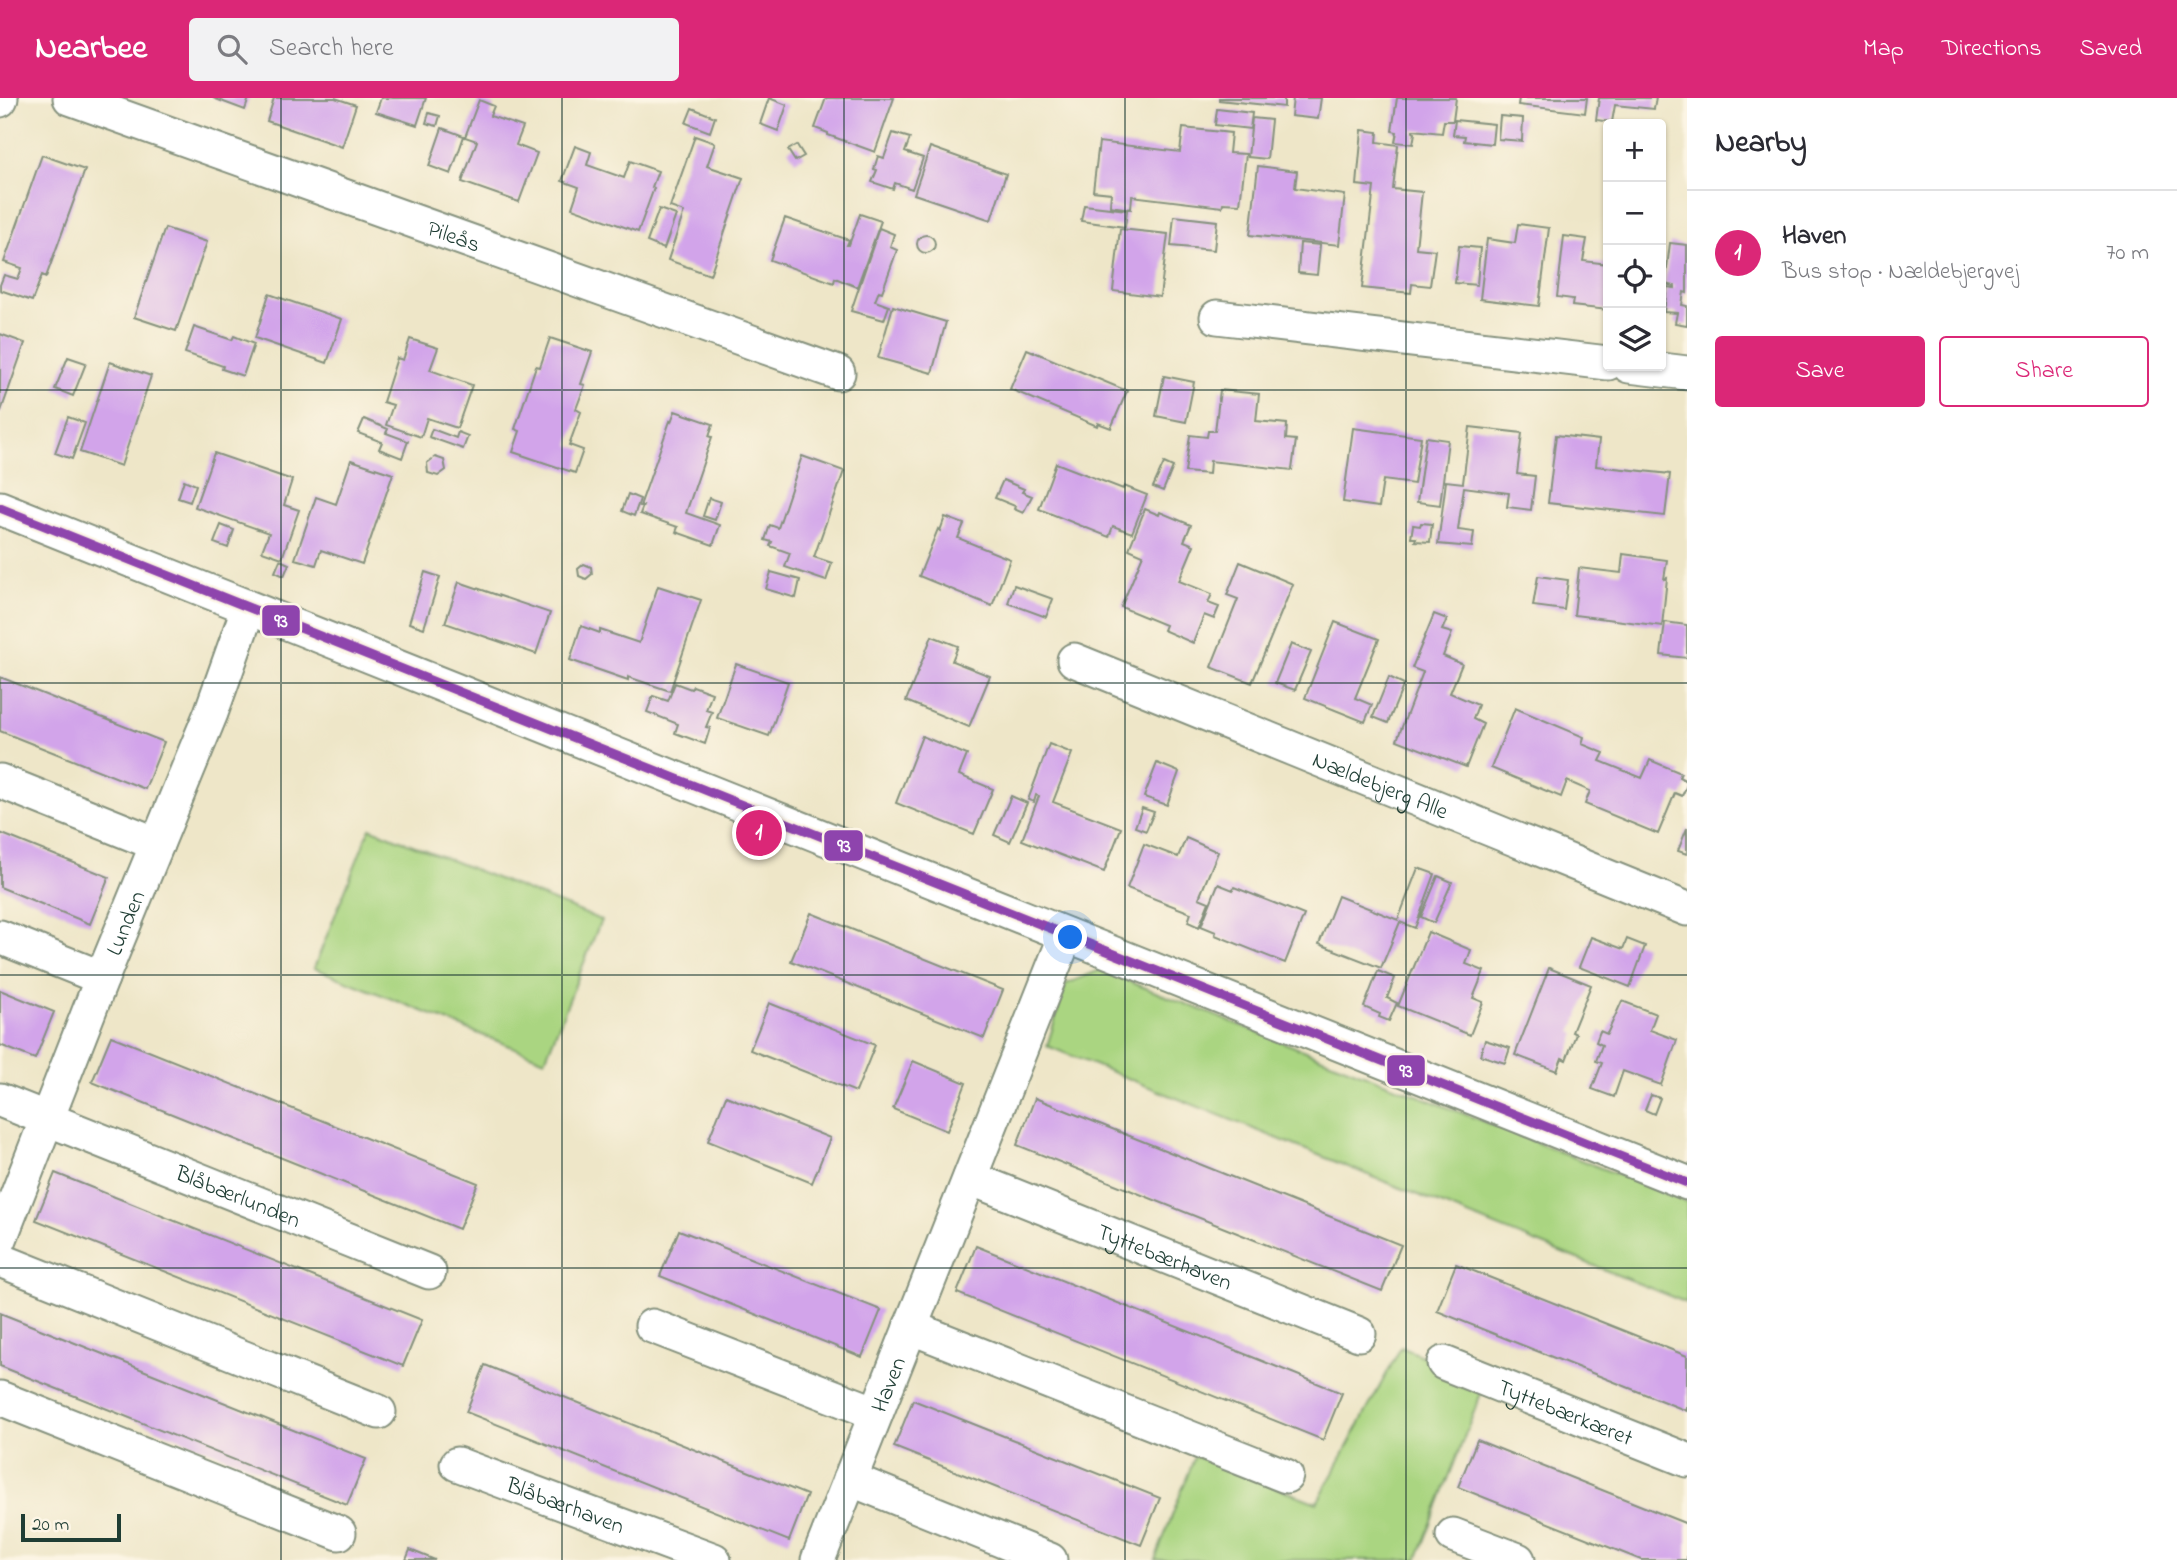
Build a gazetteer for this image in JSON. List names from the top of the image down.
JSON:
{
  "streets": {
    "street": [
      "Pileås",
      "Nældebjerg Alle",
      "Lunden",
      "Blåbærlunden",
      "Tyttebærhaven",
      "Haven",
      "Tyttebærkæret",
      "Blåbærhaven"
    ]
  },
  "crossings": [
    ["Lunden", "Blåbærlunden"],
    ["Tyttebærhaven", "Haven"]
  ],
  "lines": ["transit line 93"],
  "scale_bar": "20 m",
  "page": {
    "header": "Nearbee",
    "search": "Search here",
    "nav": ["Map", "Directions", "Saved"],
    "heading": "Nearby",
    "map_buttons": ["+", "−"],
    "list": [
      {
        "mark": "1",
        "name": "Haven",
        "note": "Bus stop · Nældebjergvej",
        "value": "70 m"
      }
    ],
    "buttons": ["Save", "Share"],
    "pins": "1",
    "scale": "20 m"
  }
}
